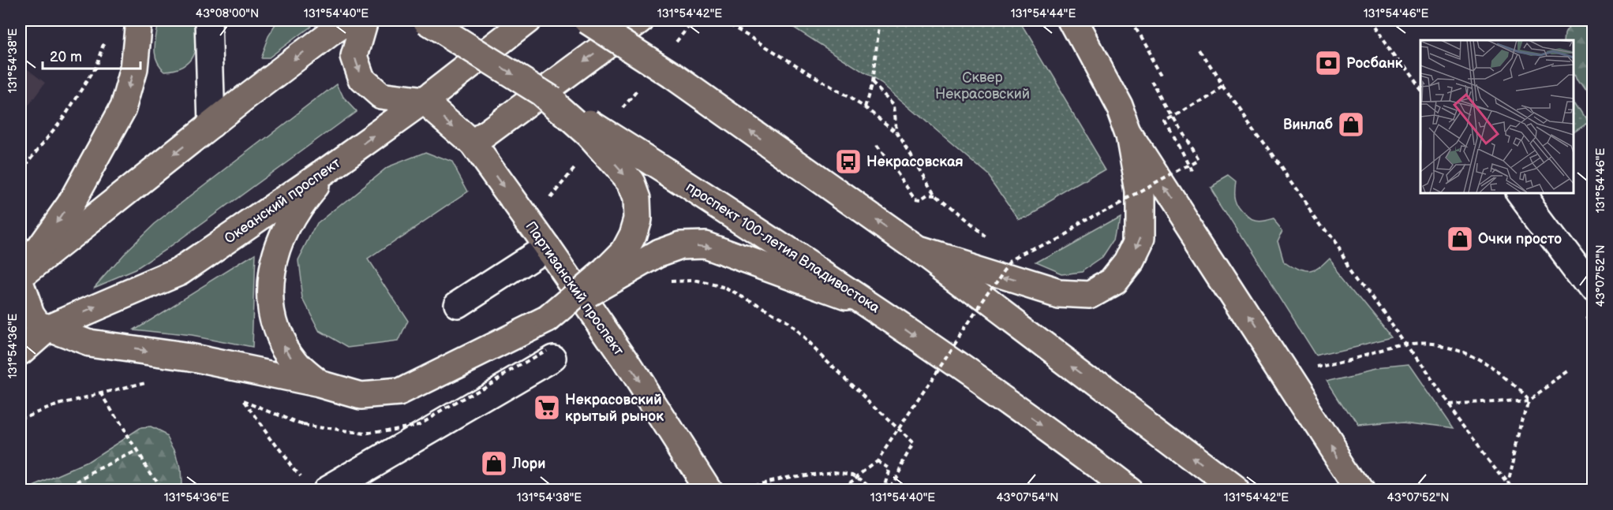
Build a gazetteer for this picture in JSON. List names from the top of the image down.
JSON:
{
  "streets": {
    "main road": ["Океанский проспект", "проспект 100-летия Владивостока", "Партизанский проспект"]
  },
  "crossings": [
    ["Океанский проспект", "Партизанский проспект"]
  ],
  "parks": ["Сквер Некрасовский"],
  "places": {
    "bank": ["Росбанк"],
    "shop": ["Винлаб", "Очки просто", "Лори"],
    "bus stop": ["Некрасовская"],
    "supermarket": ["Некрасовский крытый рынок"]
  },
  "scale_bar": "20 m",
  "coordinates": [
    "43°08'00\"N",
    "131°54'40\"E",
    "131°54'42\"E",
    "131°54'44\"E",
    "131°54'46\"E",
    "131°54'38\"E",
    "43°07'52\"N",
    "131°54'36\"E",
    "43°07'54\"N"
  ]
}
